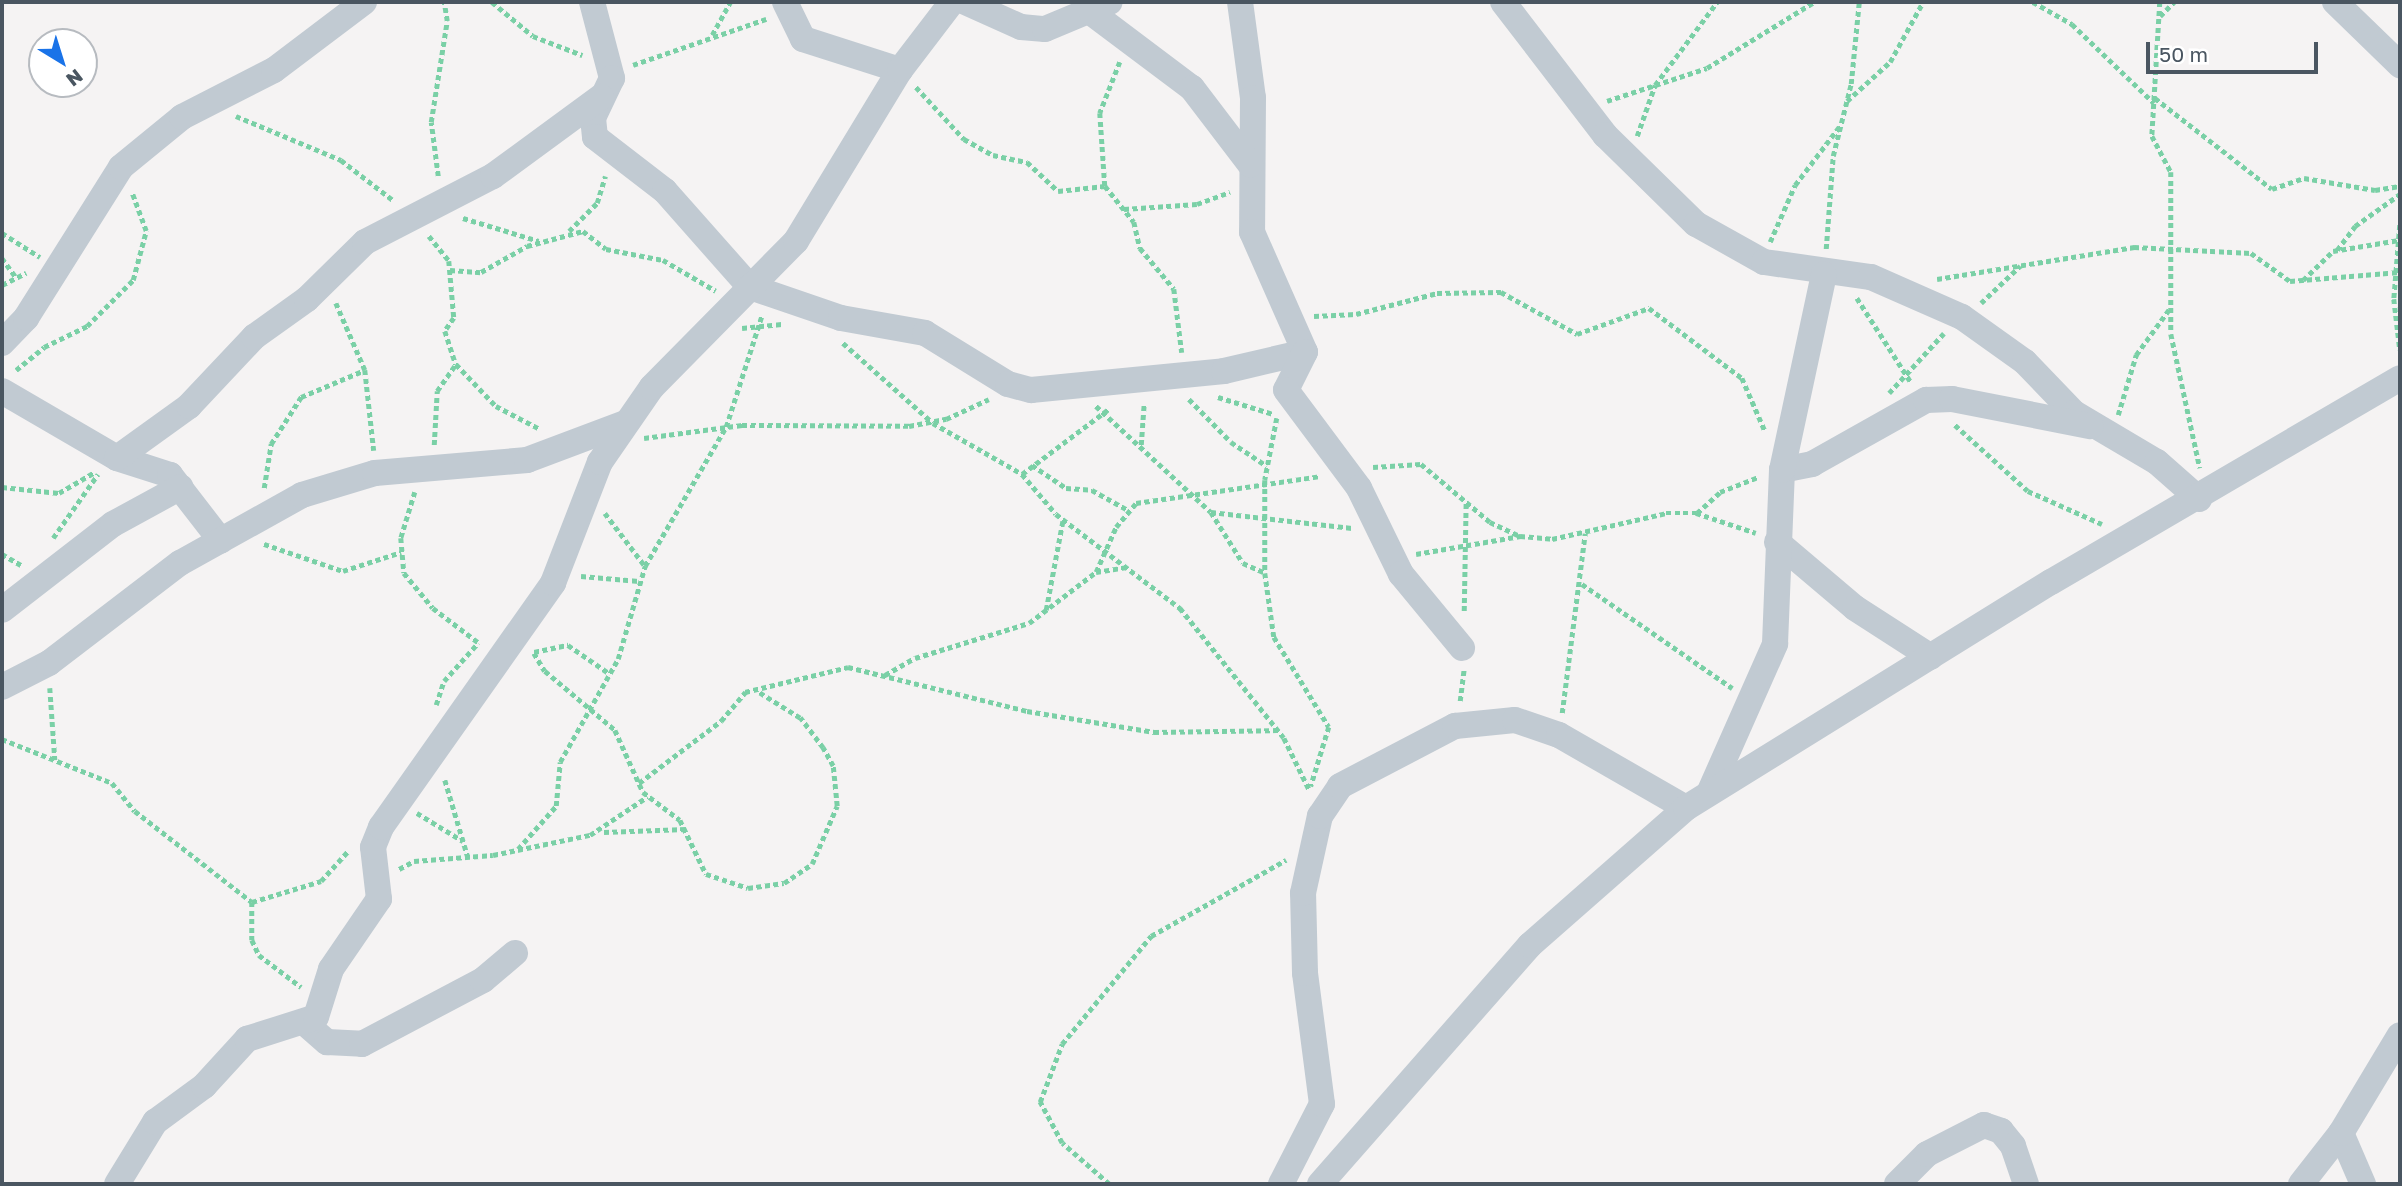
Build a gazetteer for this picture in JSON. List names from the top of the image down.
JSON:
{
  "scale_bar": "50 m",
  "north": "bottom right"
}
